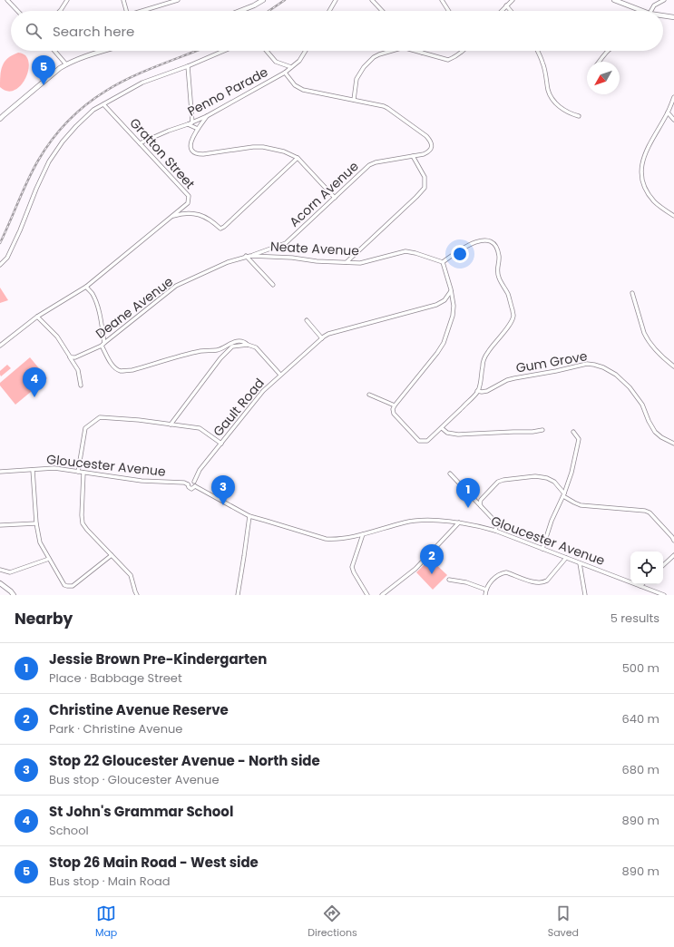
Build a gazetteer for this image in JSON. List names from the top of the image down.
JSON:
{
  "streets": {
    "street": [
      "Penno Parade",
      "Gratton Street",
      "Acorn Avenue",
      "Neate Avenue",
      "Deane Avenue",
      "Gum Grove",
      "Gault Road",
      "Gloucester Avenue"
    ]
  },
  "crossings": [
    ["Penno Parade", "Gratton Street"],
    ["Acorn Avenue", "Neate Avenue"],
    ["Acorn Avenue", "Deane Avenue"],
    ["Neate Avenue", "Deane Avenue"],
    ["Gault Road", "Gloucester Avenue"]
  ],
  "north": "bottom left",
  "page": {
    "search": "Search here",
    "pins": [
      "5",
      "4",
      "3",
      "1",
      "2"
    ],
    "heading": ["Nearby", "5 results"],
    "list": [
      {
        "mark": "1",
        "name": "Jessie Brown Pre-Kindergarten",
        "note": "Place · Babbage Street",
        "value": "500 m"
      },
      {
        "mark": "2",
        "name": "Christine Avenue Reserve",
        "note": "Park · Christine Avenue",
        "value": "640 m"
      },
      {
        "mark": "3",
        "name": "Stop 22 Gloucester Avenue - North side",
        "note": "Bus stop · Gloucester Avenue",
        "value": "680 m"
      },
      {
        "mark": "4",
        "name": "St John's Grammar School",
        "note": "School",
        "value": "890 m"
      },
      {
        "mark": "5",
        "name": "Stop 26 Main Road - West side",
        "note": "Bus stop · Main Road",
        "value": "890 m"
      }
    ],
    "nav": ["Map", "Directions", "Saved"]
  }
}
